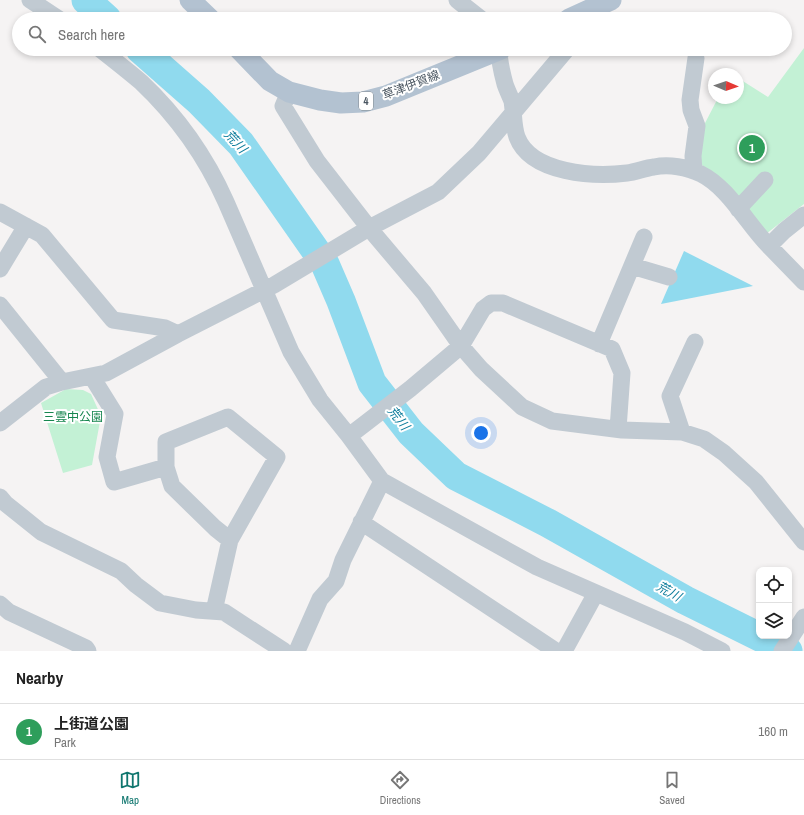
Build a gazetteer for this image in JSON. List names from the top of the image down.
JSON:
{
  "streets": {
    "main road": ["草津伊賀線", "4"]
  },
  "water": ["荒川"],
  "parks": ["三雲中公園"],
  "north": "right",
  "page": {
    "search": "Search here",
    "pins": "1",
    "heading": "Nearby",
    "list": [
      {
        "mark": "1",
        "name": "上街道公園",
        "note": "Park",
        "value": "160 m"
      }
    ],
    "nav": ["Map", "Directions", "Saved"]
  }
}
